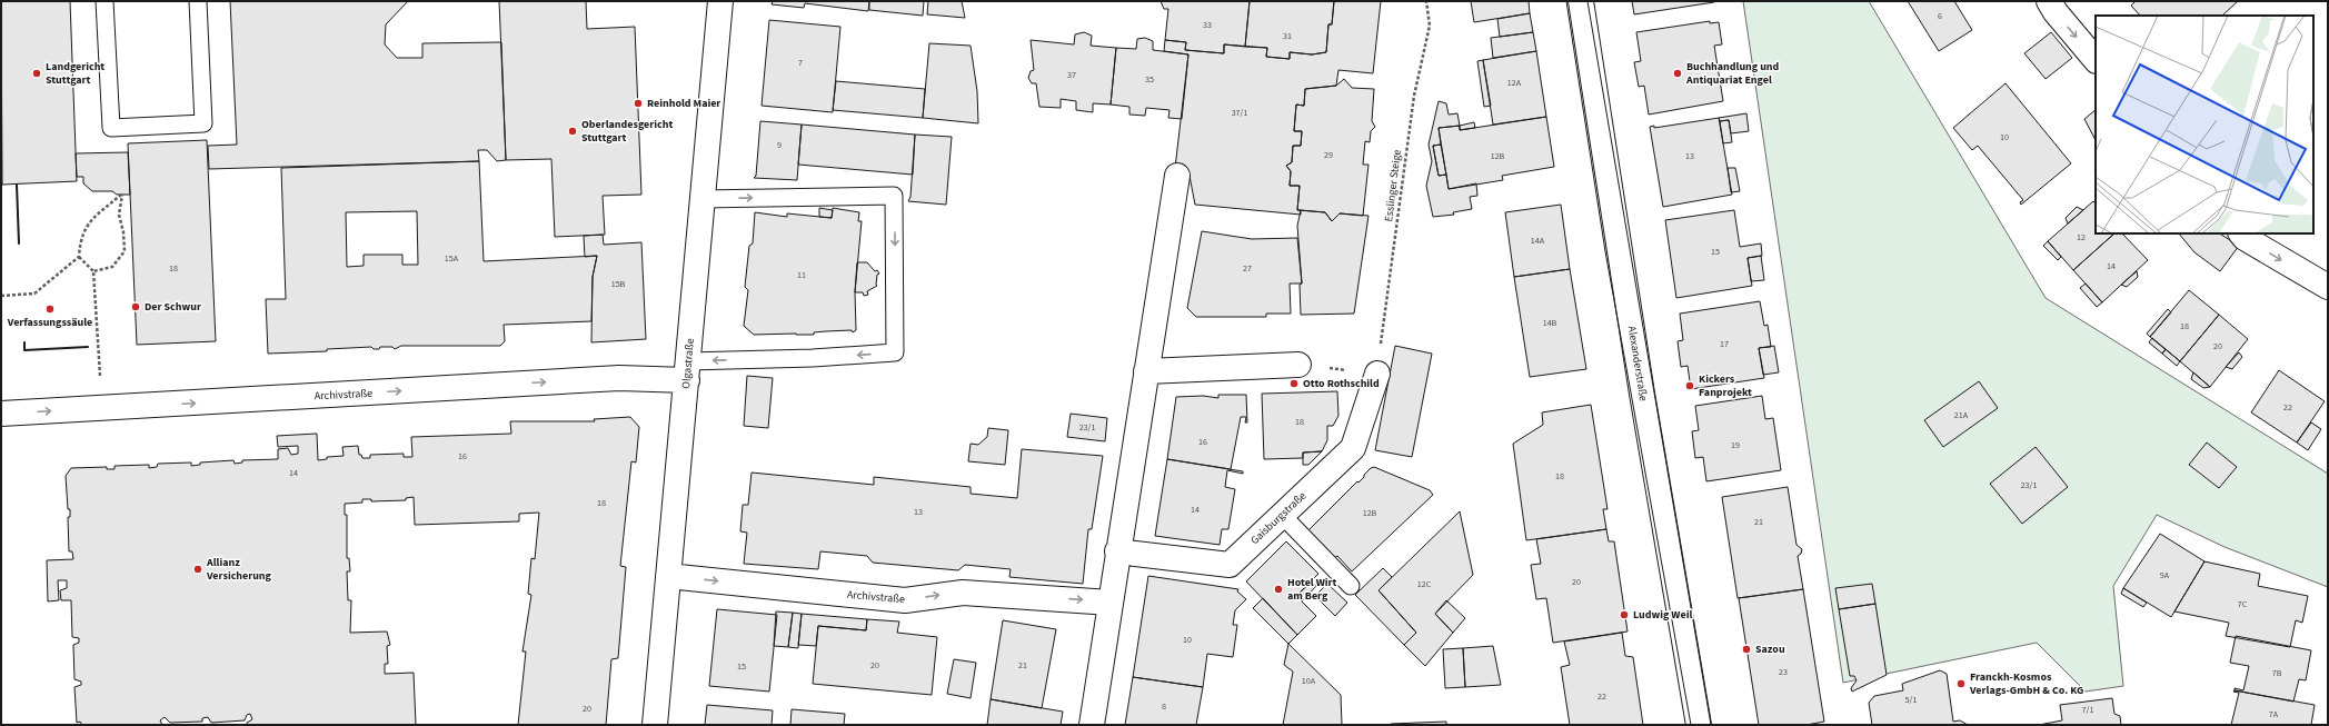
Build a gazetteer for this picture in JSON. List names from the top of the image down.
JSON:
{
  "streets": {
    "street": [
      "Olgastraße",
      "Alexanderstraße",
      "Archivstraße",
      "Gaisburgstraße"
    ],
    "path": ["Esslinger Steige"]
  },
  "crossings": [
    ["Esslinger Steige", "Gaisburgstraße"],
    ["Olgastraße", "Archivstraße"]
  ],
  "one_way": ["Archivstraße"],
  "places": [
    "Landgericht Stuttgart",
    "Buchhandlung und Antiquariat Engel",
    "Reinhold Maier",
    "Oberlandesgericht Stuttgart",
    "Der Schwur",
    "Verfassungssäule",
    "Otto Rothschild",
    "Kickers Fanprojekt",
    "Allianz Versicherung",
    "Hotel Wirt am Berg",
    "Ludwig Weil",
    "Sazou",
    "Franckh-Kosmos Verlags-GmbH & Co. KG"
  ],
  "house_numbers": [
    "6",
    "33",
    "31",
    "7",
    "37",
    "35",
    "12A",
    "37/1",
    "10",
    "9",
    "29",
    "12B",
    "13",
    "12",
    "14A",
    "15",
    "15A",
    "14",
    "18",
    "27",
    "11",
    "15B",
    "14B",
    "18",
    "17",
    "20",
    "22",
    "21A",
    "18",
    "23/1",
    "16",
    "19",
    "16",
    "14",
    "18",
    "23/1",
    "18",
    "14",
    "13",
    "12B",
    "21",
    "9A",
    "20",
    "12C",
    "7C",
    "10",
    "20",
    "21",
    "15",
    "23",
    "7B",
    "10A",
    "22",
    "5/1",
    "8",
    "20",
    "7/1",
    "7A"
  ]
}
